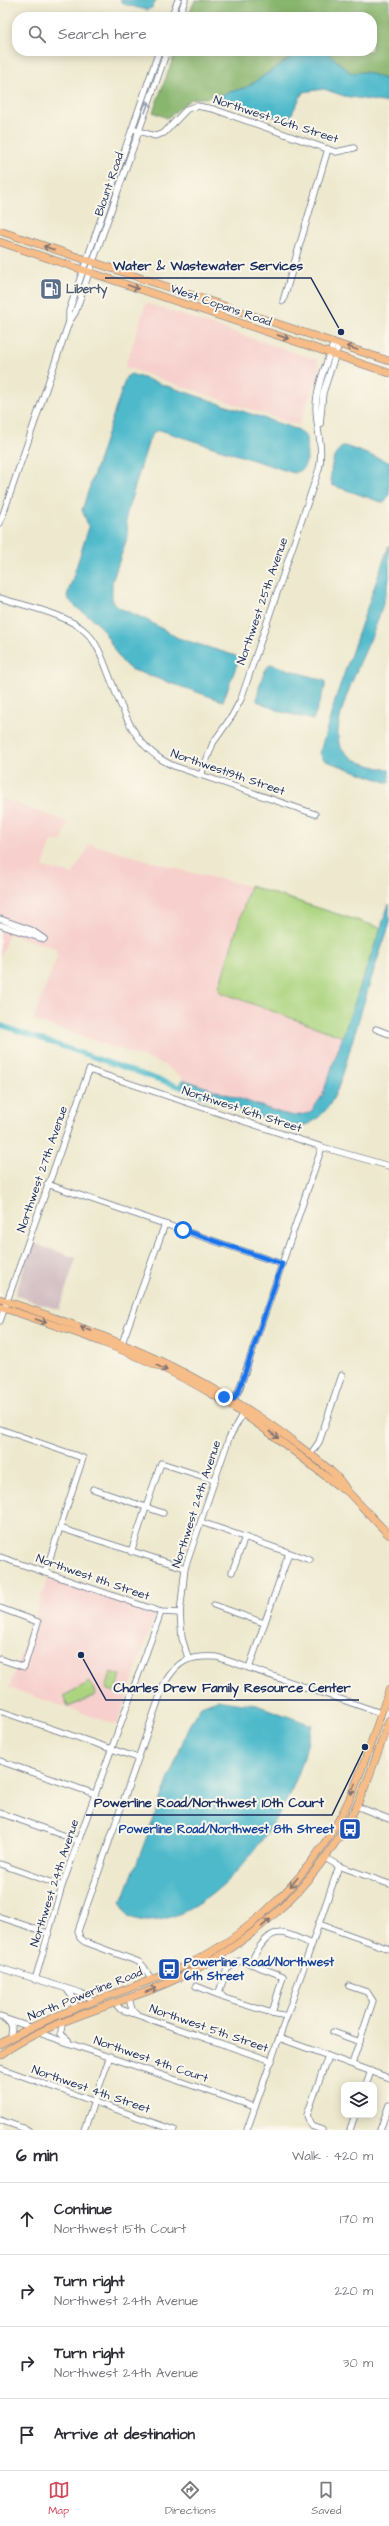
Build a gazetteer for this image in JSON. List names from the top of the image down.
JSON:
{
  "streets": {
    "main road": ["West Copans Road", "North Powerline Road"],
    "street": [
      "Northwest 26th Street",
      "Blount Road",
      "Northwest 25th Avenue",
      "Northwest19th Street",
      "Northwest 16th Street",
      "Northwest 27th Avenue",
      "Northwest 24th Avenue",
      "Northwest 11th Street",
      "Northwest 5th Street",
      "Northwest 4th Court",
      "Northwest 4th Street"
    ]
  },
  "crossings": [
    ["Northwest 26th Street", "Blount Road"],
    ["Blount Road", "West Copans Road"],
    ["West Copans Road", "Northwest 25th Avenue"],
    ["Northwest 25th Avenue", "Northwest19th Street"],
    ["Northwest 16th Street", "Northwest 27th Avenue"],
    ["Northwest 24th Avenue", "Northwest 11th Street"],
    ["North Powerline Road", "Northwest 5th Street"],
    ["North Powerline Road", "Northwest 4th Court"]
  ],
  "places": {
    "fuel station": ["Liberty"],
    "other": ["Water & Wastewater Services", "Charles Drew Family Resource Center", "Powerline Road/Northwest 10th Court"],
    "bus stop": ["Powerline Road/Northwest 8th Street", "Powerline Road/Northwest 6th Street"]
  },
  "page": {
    "search": "Search here",
    "heading": ["6 min", "Walk · 420 m"],
    "list": [
      ["Continue", "Northwest 15th Court", "170 m"],
      ["Turn right", "Northwest 24th Avenue", "220 m"],
      ["Turn right", "Northwest 24th Avenue", "30 m"],
      "Arrive at destination"
    ],
    "nav": ["Map", "Directions", "Saved"]
  }
}
